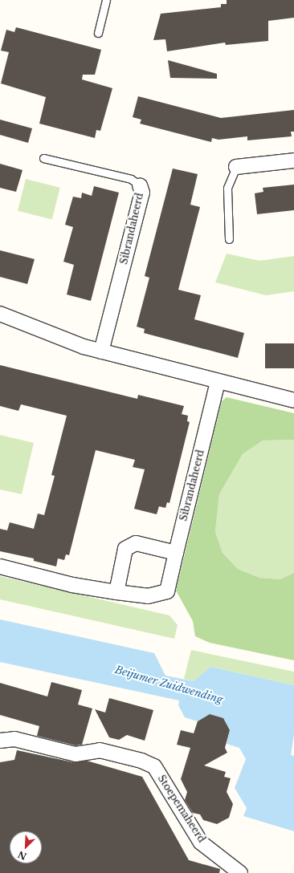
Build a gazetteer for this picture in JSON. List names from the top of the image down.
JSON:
{
  "streets": {
    "street": ["Sibrandaheerd", "Stoepemaheerd"]
  },
  "water": ["Beijumer Zuidwending"],
  "north": "bottom left"
}
